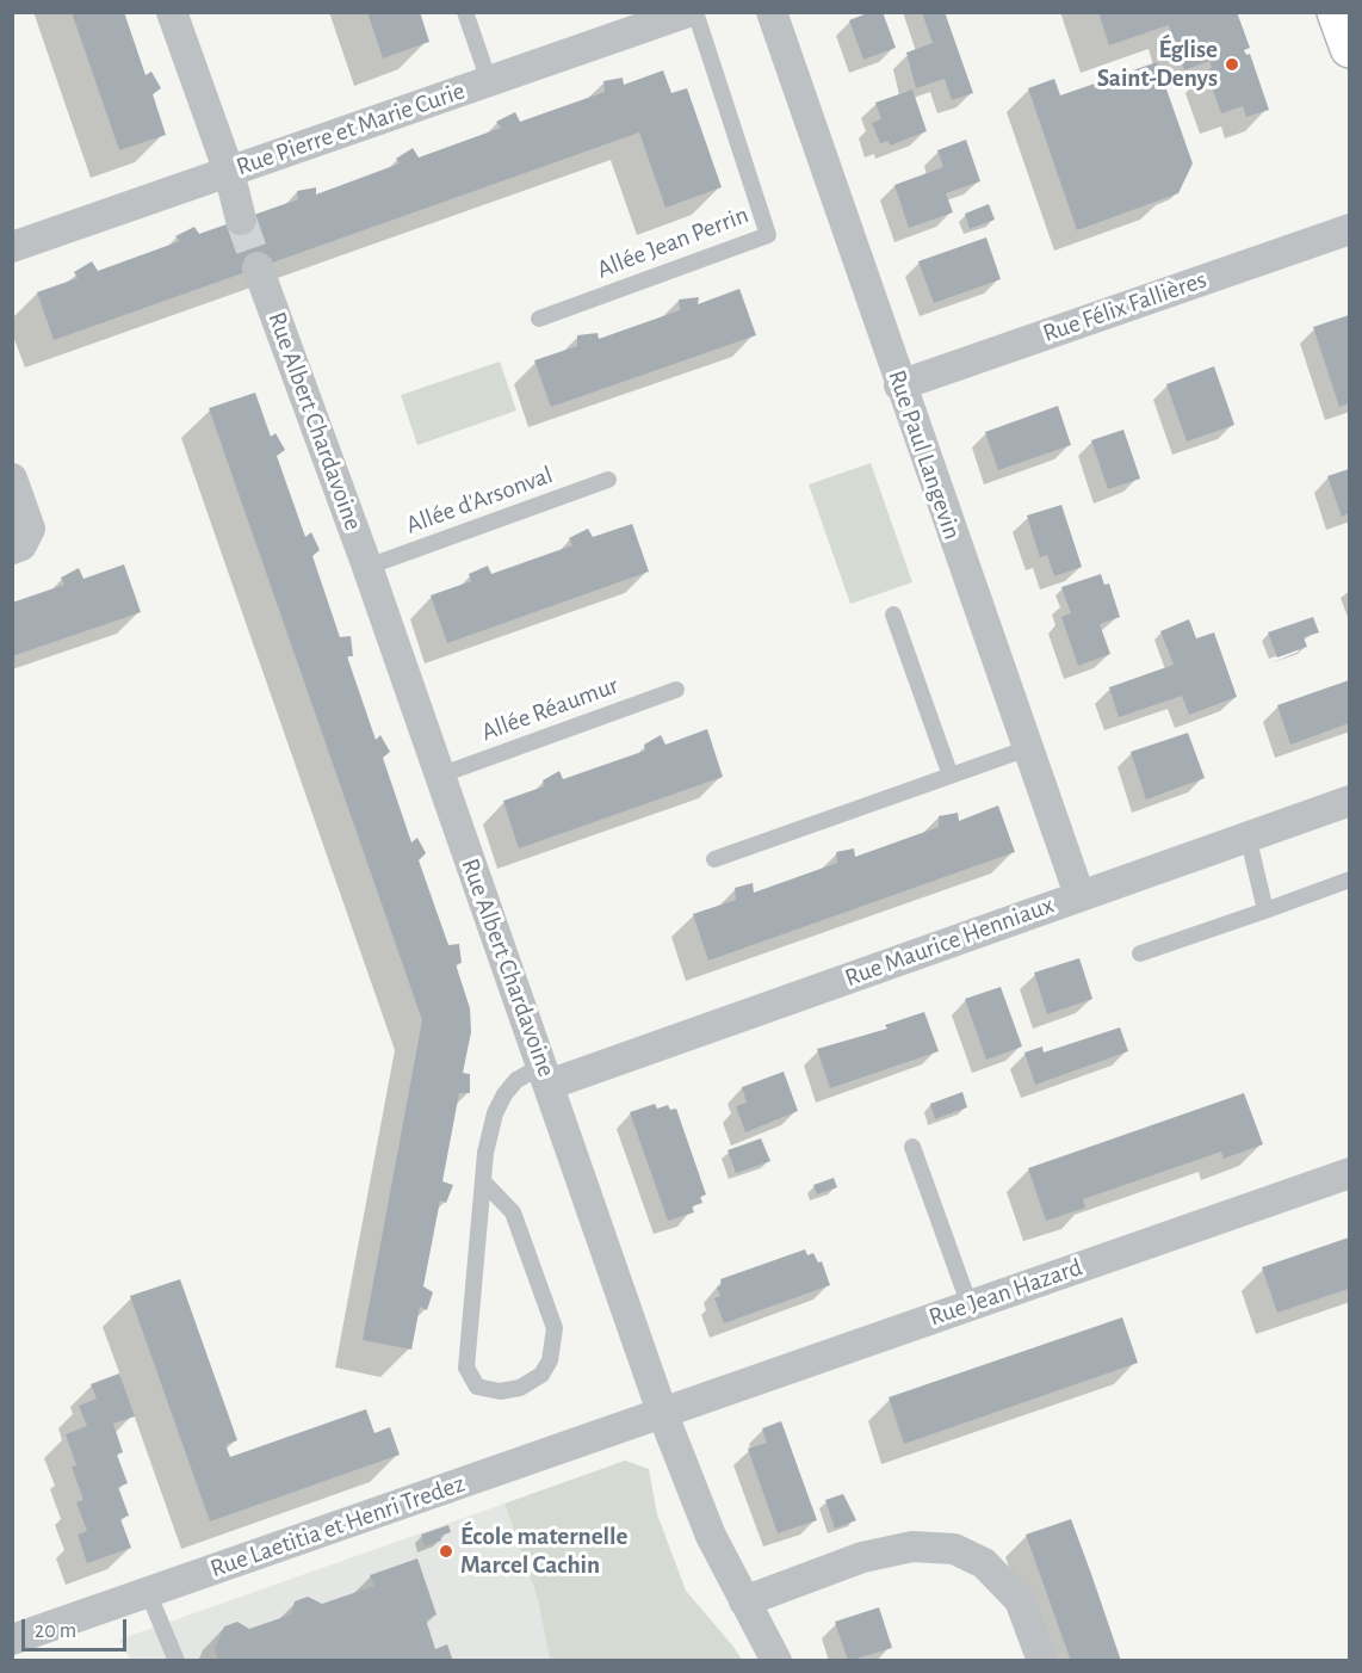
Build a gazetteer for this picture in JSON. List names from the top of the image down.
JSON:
{
  "streets": {
    "street": [
      "Rue Pierre et Marie Curie",
      "Rue Félix Fallières",
      "Rue Albert Chardavoine",
      "Rue Paul Langevin",
      "Rue Maurice Henniaux",
      "Rue Jean Hazard",
      "Rue Laetitia et Henri Tredez"
    ],
    "lane": ["Allée Jean Perrin", "Allée d'Arsonval", "Allée Réaumur"]
  },
  "crossings": [
    ["Rue Félix Fallières", "Rue Paul Langevin"],
    ["Rue Albert Chardavoine", "Allée d'Arsonval"],
    ["Rue Albert Chardavoine", "Allée Réaumur"],
    ["Rue Albert Chardavoine", "Rue Maurice Henniaux"],
    ["Rue Albert Chardavoine", "Rue Jean Hazard"],
    ["Rue Albert Chardavoine", "Rue Laetitia et Henri Tredez"],
    ["Rue Paul Langevin", "Rue Maurice Henniaux"],
    ["Rue Jean Hazard", "Rue Laetitia et Henri Tredez"]
  ],
  "places": ["Église Saint-Denys", "École maternelle Marcel Cachin"],
  "scale_bar": "20 m"
}
